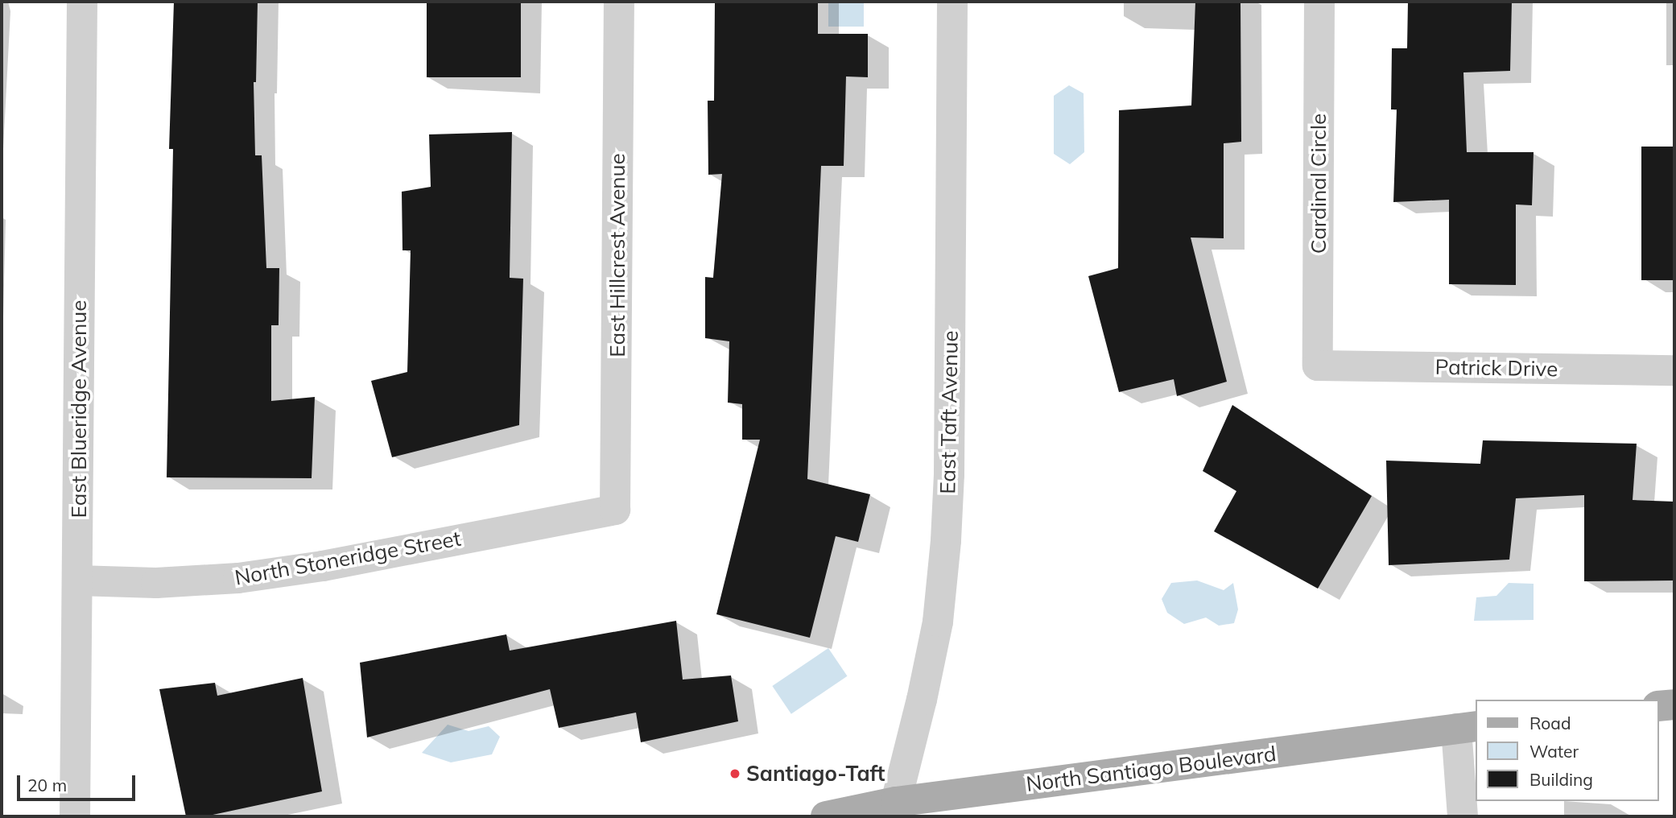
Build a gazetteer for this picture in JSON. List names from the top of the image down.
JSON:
{
  "streets": {
    "main road": ["North Santiago Boulevard"],
    "street": [
      "Cardinal Circle",
      "East Hillcrest Avenue",
      "Patrick Drive",
      "East Blueridge Avenue",
      "East Taft Avenue",
      "North Stoneridge Street"
    ]
  },
  "crossings": [
    ["Cardinal Circle", "Patrick Drive"],
    ["East Hillcrest Avenue", "North Stoneridge Street"],
    ["East Blueridge Avenue", "North Stoneridge Street"],
    ["East Taft Avenue", "North Santiago Boulevard"]
  ],
  "places": ["Santiago-Taft"],
  "legend": ["Road", "Water", "Building"],
  "scale_bar": "20 m"
}
